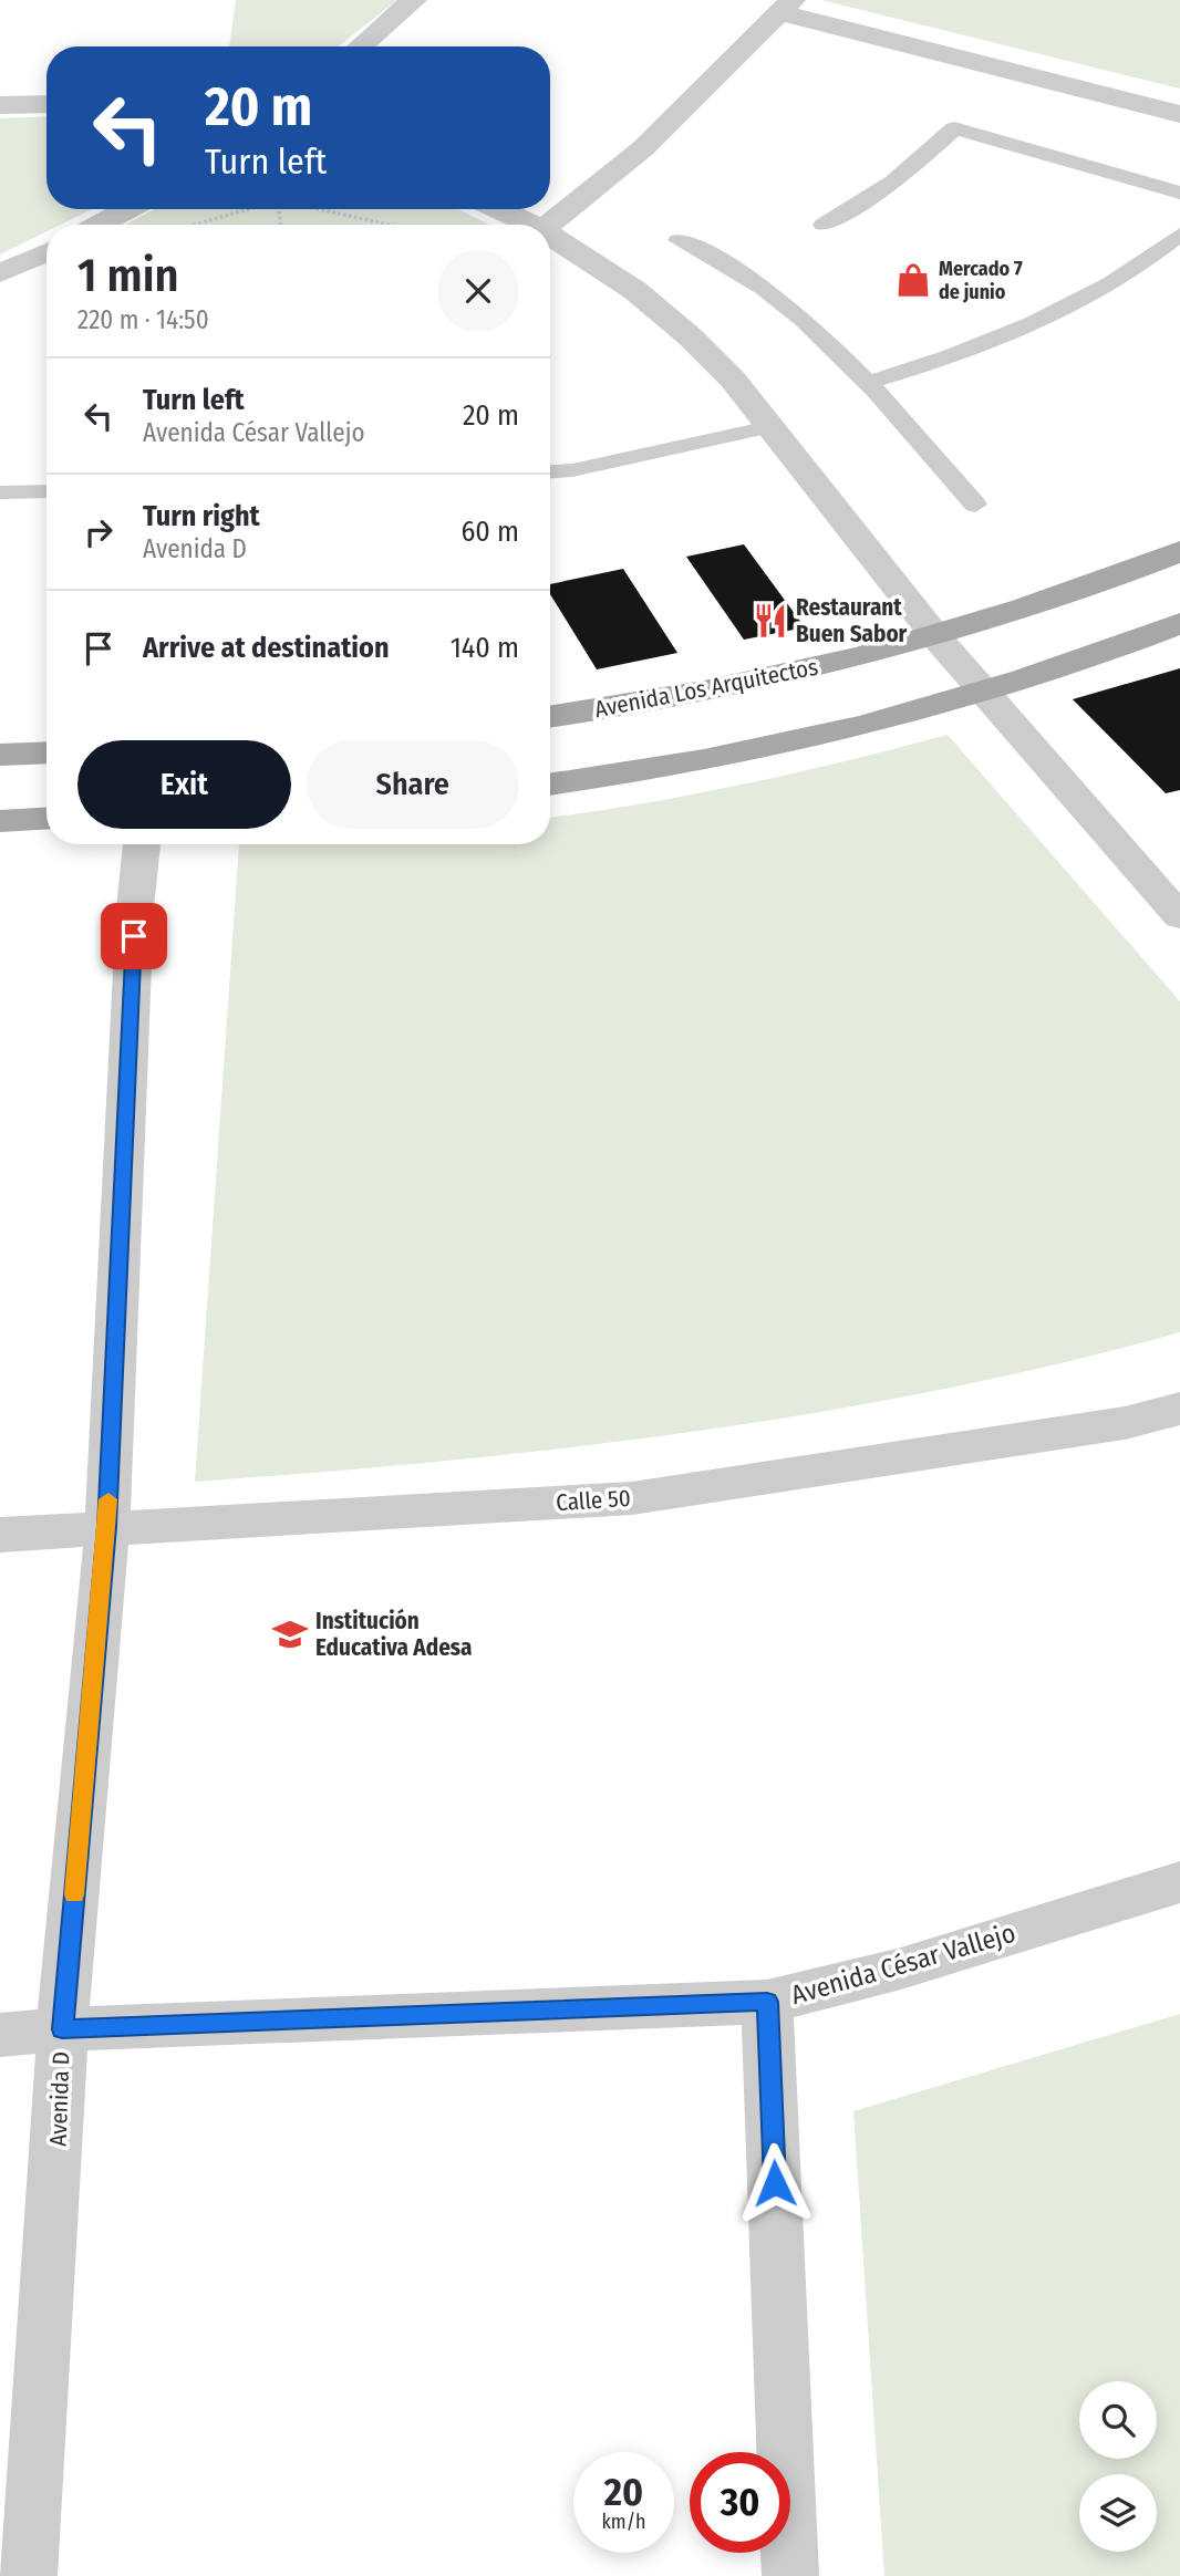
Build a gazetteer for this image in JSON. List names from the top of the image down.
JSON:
{
  "streets": {
    "main road": ["Avenida Los Arquitectos"],
    "street": ["Calle 50", "Avenida César Vallejo", "Avenida D"]
  },
  "crossings": [
    ["Calle 50", "Avenida D"],
    ["Avenida César Vallejo", "Avenida D"]
  ],
  "places": {
    "shop": ["Mercado 7 de junio"],
    "restaurant": ["Restaurant Buen Sabor"],
    "school or university": ["Institución Educativa Adesa"]
  },
  "page": {
    "turn": ["20 m", "Turn left"],
    "heading": ["1 min", "220 m · 14:50"],
    "list": [
      {
        "name": "Turn left",
        "note": "Avenida César Vallejo",
        "value": "20 m"
      },
      {
        "name": "Turn right",
        "note": "Avenida D",
        "value": "60 m"
      },
      {
        "name": "Arrive at destination",
        "value": "140 m"
      }
    ],
    "buttons": ["Exit", "Share"],
    "speed": "20 km/h",
    "limit": "30"
  }
}
